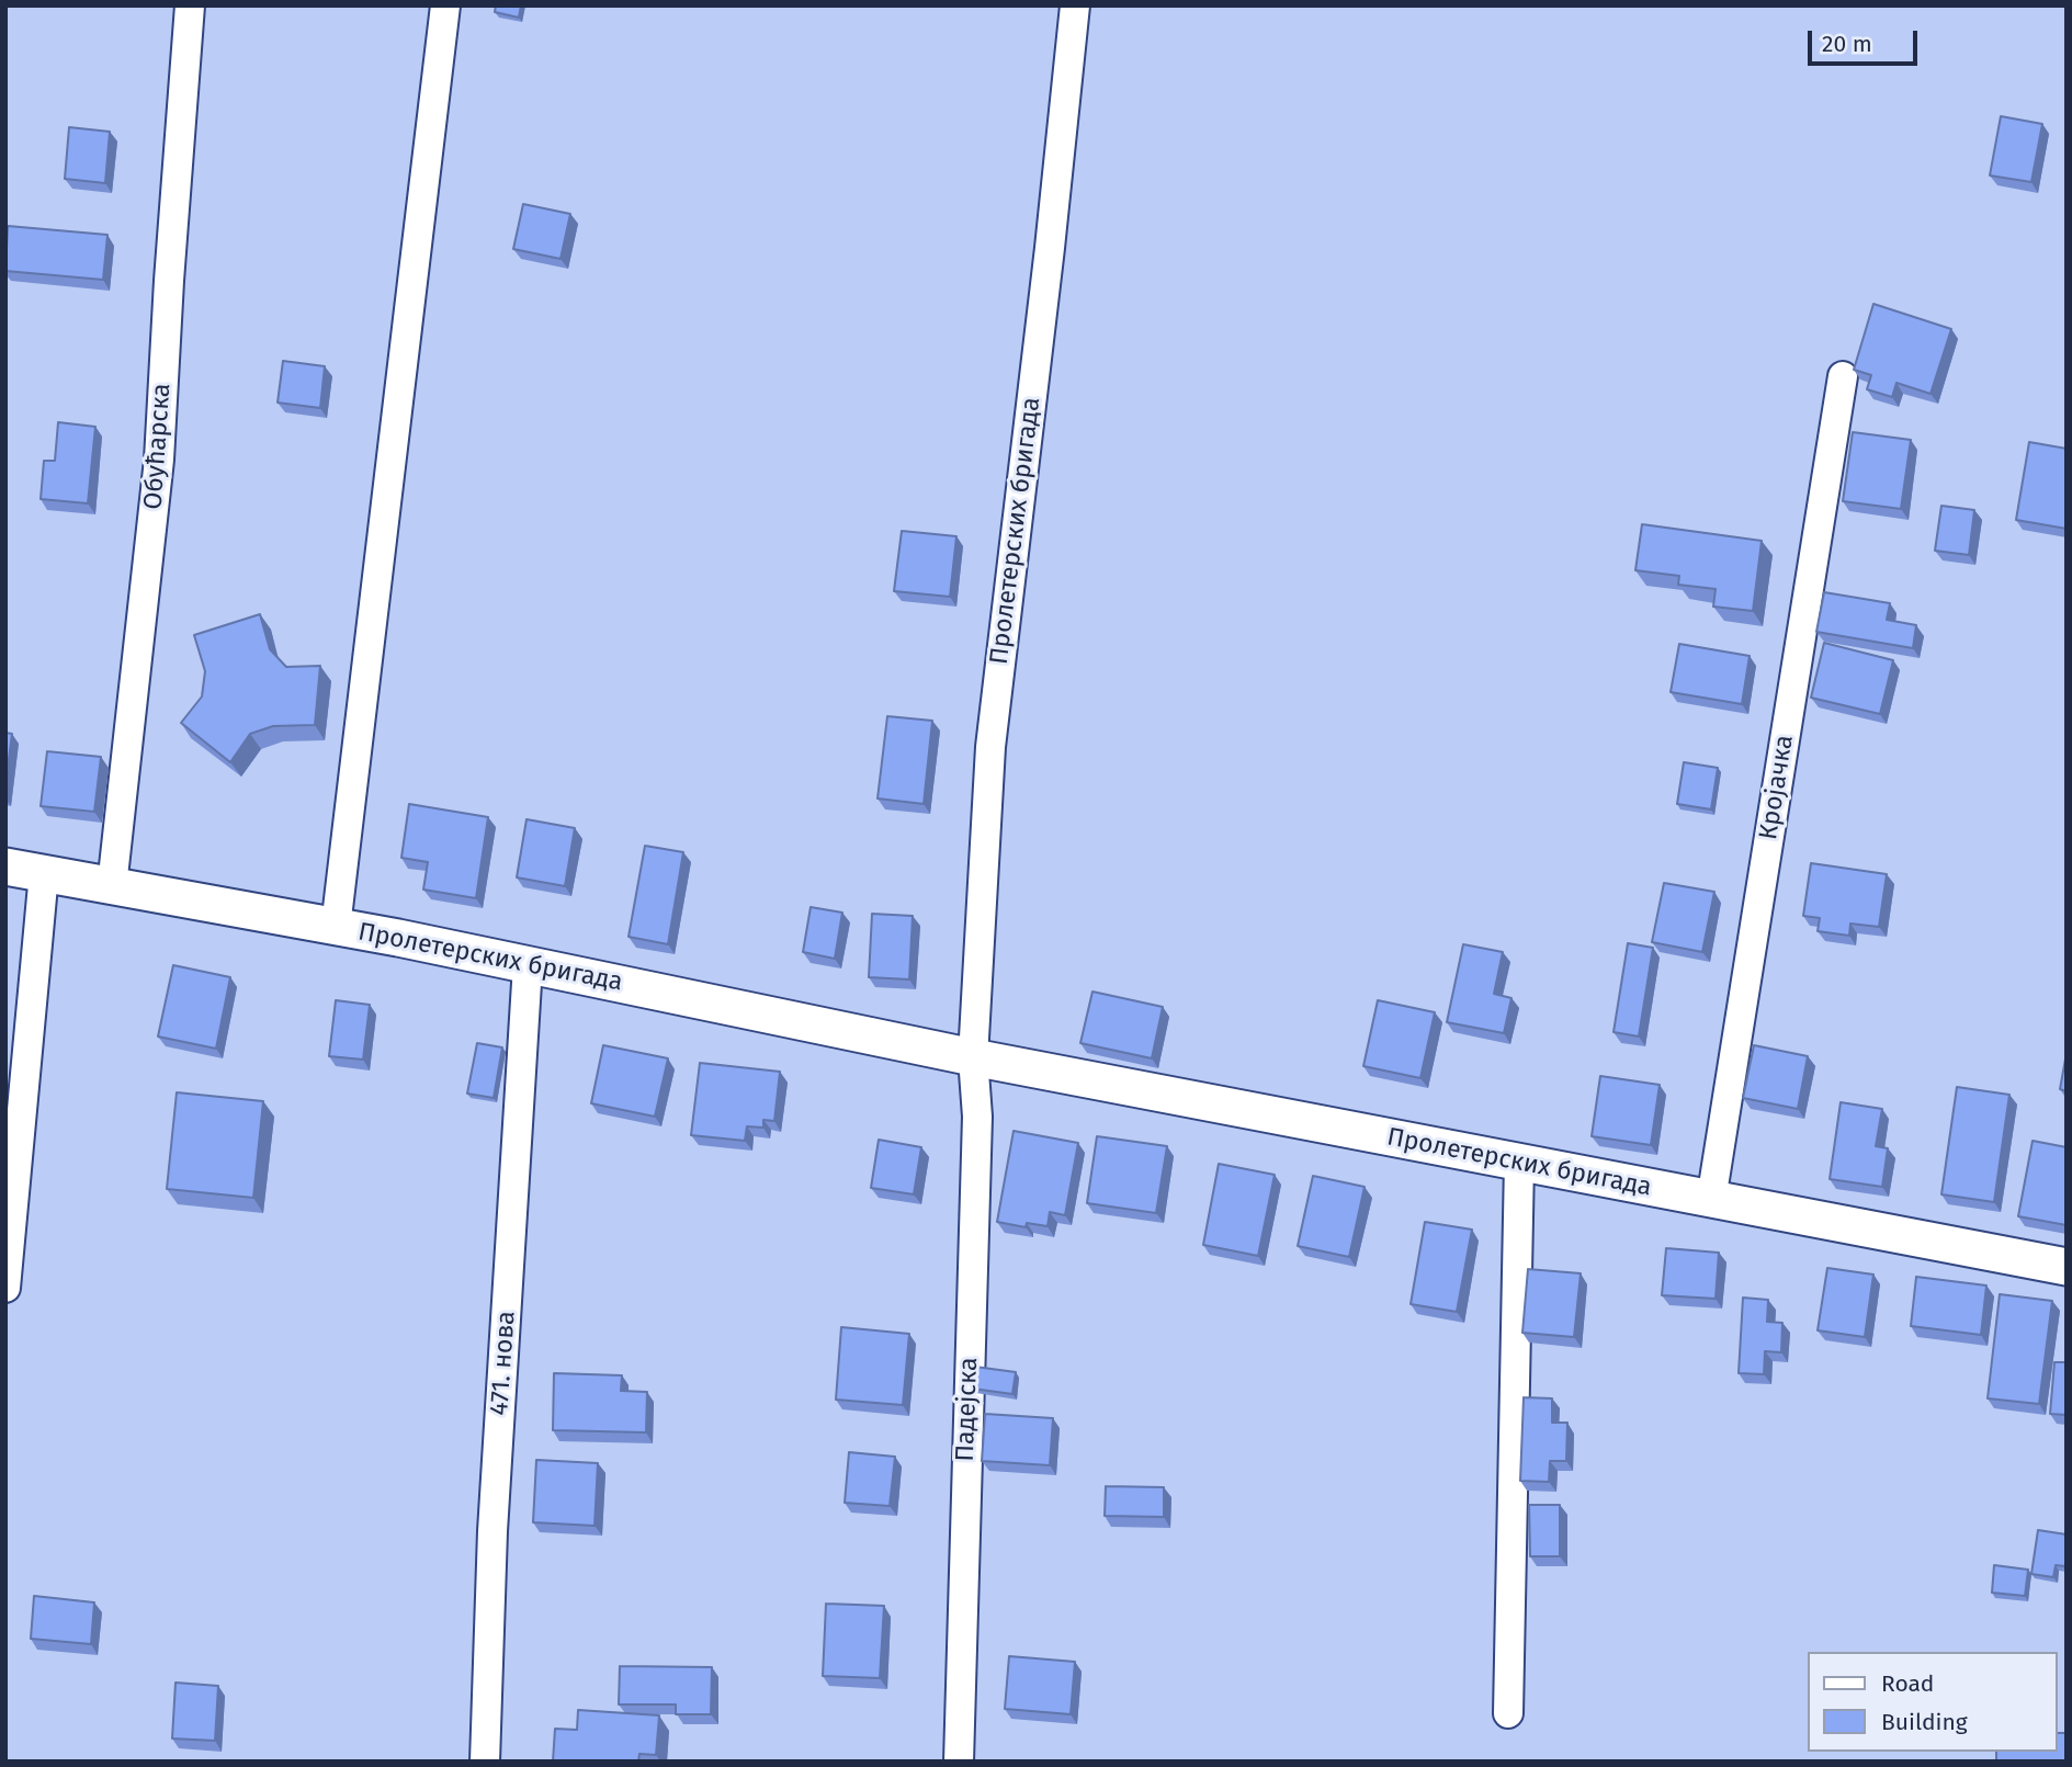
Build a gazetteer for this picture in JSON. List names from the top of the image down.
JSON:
{
  "streets": {
    "street": [
      "Обућарска",
      "Пролетерских бригада",
      "Кројачка",
      "471. нова",
      "Падејска"
    ]
  },
  "crossings": [
    ["Обућарска", "Пролетерских бригада"],
    ["Пролетерских бригада", "Кројачка"],
    ["Пролетерских бригада", "471. нова"],
    ["Пролетерских бригада", "Падејска"]
  ],
  "legend": ["Road", "Building"],
  "scale_bar": "20 m"
}
